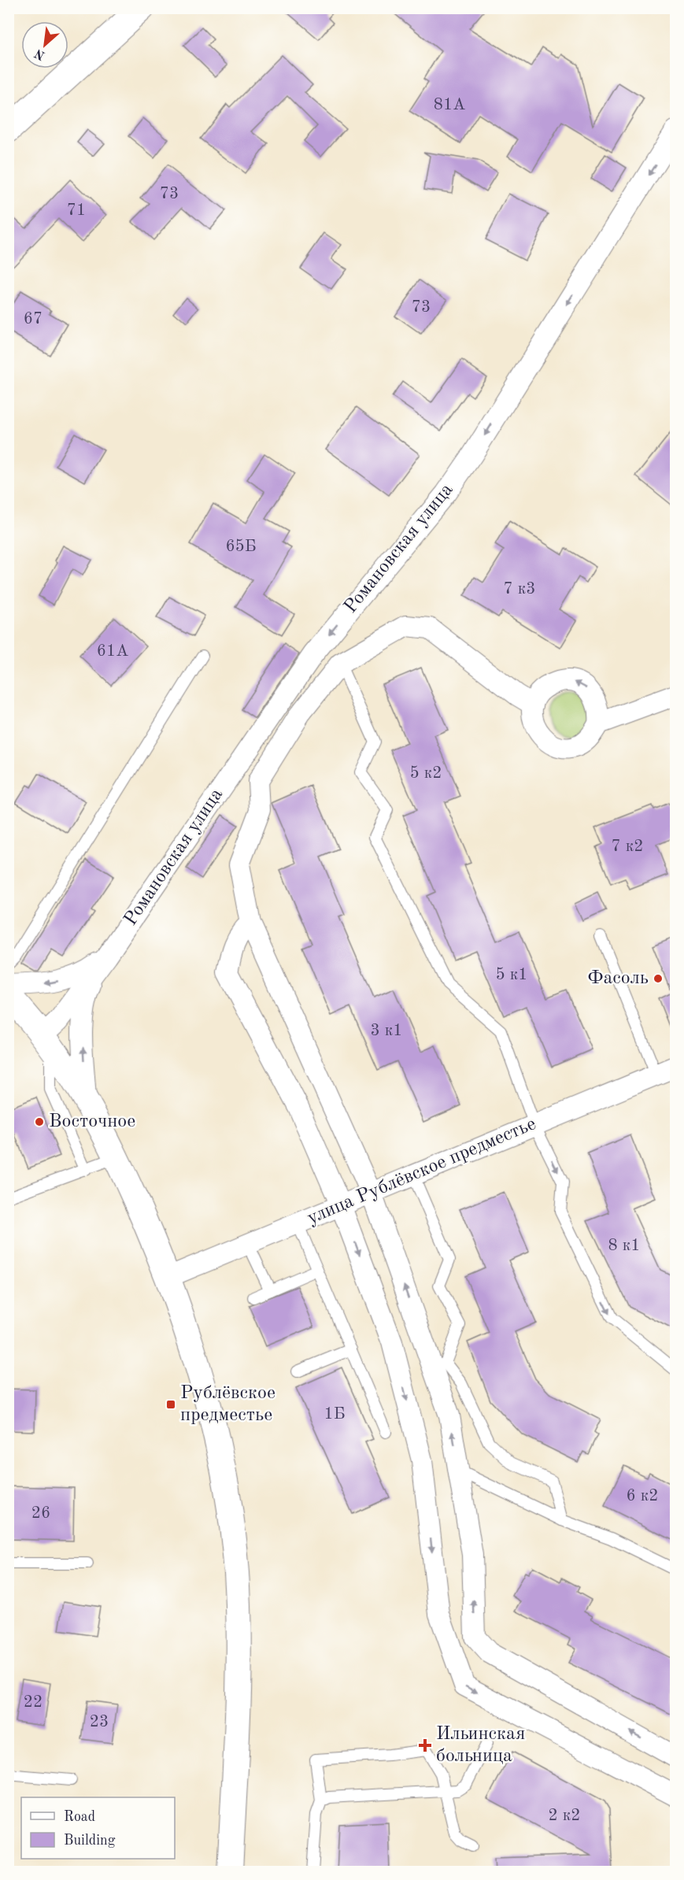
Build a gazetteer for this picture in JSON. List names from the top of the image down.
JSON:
{
  "streets": {
    "street": ["Романовская улица", "улица Рублёвское предместье"]
  },
  "places": {
    "other": ["Фасоль", "Восточное"],
    "transit": ["Рублёвское предместье"],
    "health": ["Ильинская больница"]
  },
  "house_numbers": [
    "81А",
    "73",
    "71",
    "73",
    "67",
    "65Б",
    "7 к3",
    "61А",
    "5 к2",
    "7 к2",
    "5 к1",
    "3 к1",
    "8 к1",
    "1Б",
    "6 к2",
    "26",
    "22",
    "23",
    "2 к2"
  ],
  "legend": ["Road", "Building"],
  "north": "bottom left"
}
